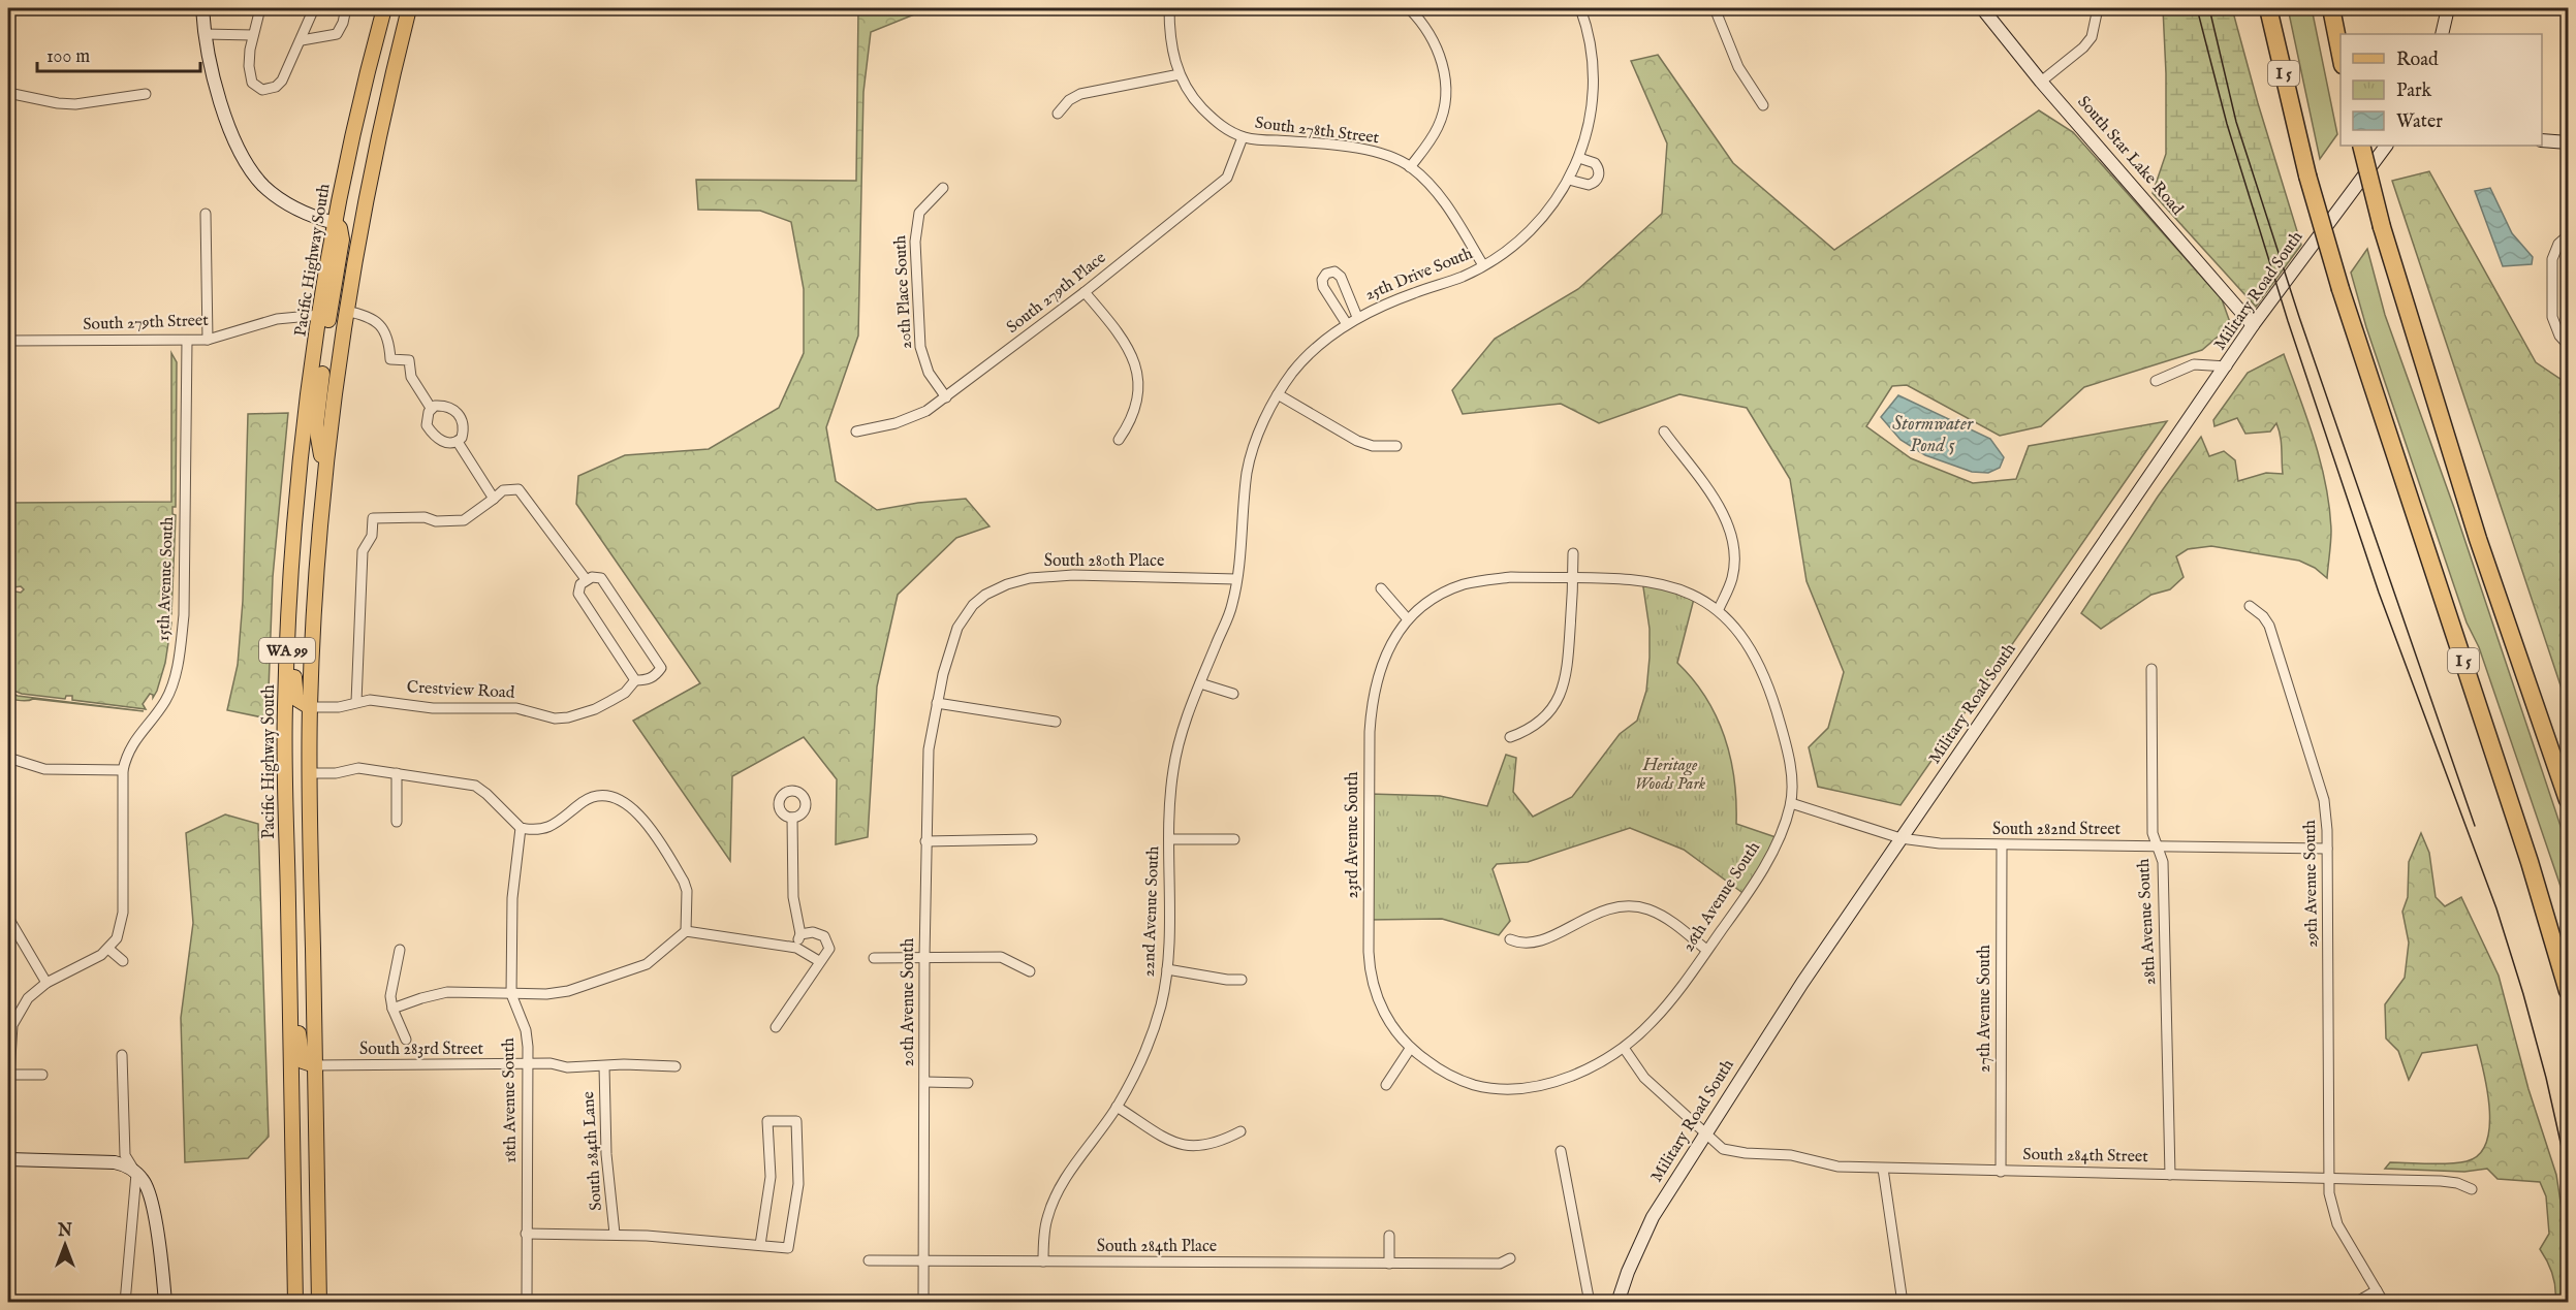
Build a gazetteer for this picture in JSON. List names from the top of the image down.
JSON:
{
  "streets": {
    "highway": ["I 5"],
    "main road": [
      "South Star Lake Road",
      "Pacific Highway South",
      "Military Road South",
      "WA 99"
    ],
    "street": [
      "South 278th Street",
      "25th Drive South",
      "20th Place South",
      "South 279th Place",
      "South 279th Street",
      "South 280th Place",
      "15th Avenue South",
      "Crestview Road",
      "South 282nd Street",
      "23rd Avenue South",
      "29th Avenue South",
      "26th Avenue South",
      "22nd Avenue South",
      "28th Avenue South",
      "20th Avenue South",
      "27th Avenue South",
      "South 283rd Street",
      "18th Avenue South",
      "South 284th Lane",
      "South 284th Street",
      "South 284th Place"
    ]
  },
  "crossings": [
    ["South 278th Street", "25th Drive South"],
    ["South 278th Street", "South 279th Place"],
    ["South Star Lake Road", "Military Road South"],
    ["Pacific Highway South", "South 279th Street"],
    ["25th Drive South", "22nd Avenue South"],
    ["Military Road South", "South 282nd Street"],
    ["Military Road South", "South 284th Street"],
    ["20th Place South", "South 279th Place"],
    ["South 279th Street", "15th Avenue South"],
    ["South 280th Place", "22nd Avenue South"],
    ["South 280th Place", "20th Avenue South"],
    ["WA 99", "Crestview Road"],
    ["WA 99", "South 283rd Street"],
    ["South 282nd Street", "29th Avenue South"],
    ["South 282nd Street", "26th Avenue South"],
    ["South 282nd Street", "28th Avenue South"],
    ["South 282nd Street", "27th Avenue South"],
    ["29th Avenue South", "South 284th Street"],
    ["22nd Avenue South", "South 284th Place"],
    ["28th Avenue South", "South 284th Street"],
    ["20th Avenue South", "South 284th Place"],
    ["27th Avenue South", "South 284th Street"],
    ["South 283rd Street", "18th Avenue South"],
    ["South 283rd Street", "South 284th Lane"],
    ["18th Avenue South", "South 284th Lane"]
  ],
  "water": ["Stormwater Pond 5"],
  "parks": ["Heritage Woods Park"],
  "legend": ["Road", "Park", "Water"],
  "scale_bar": "100 m",
  "north": "top"
}
